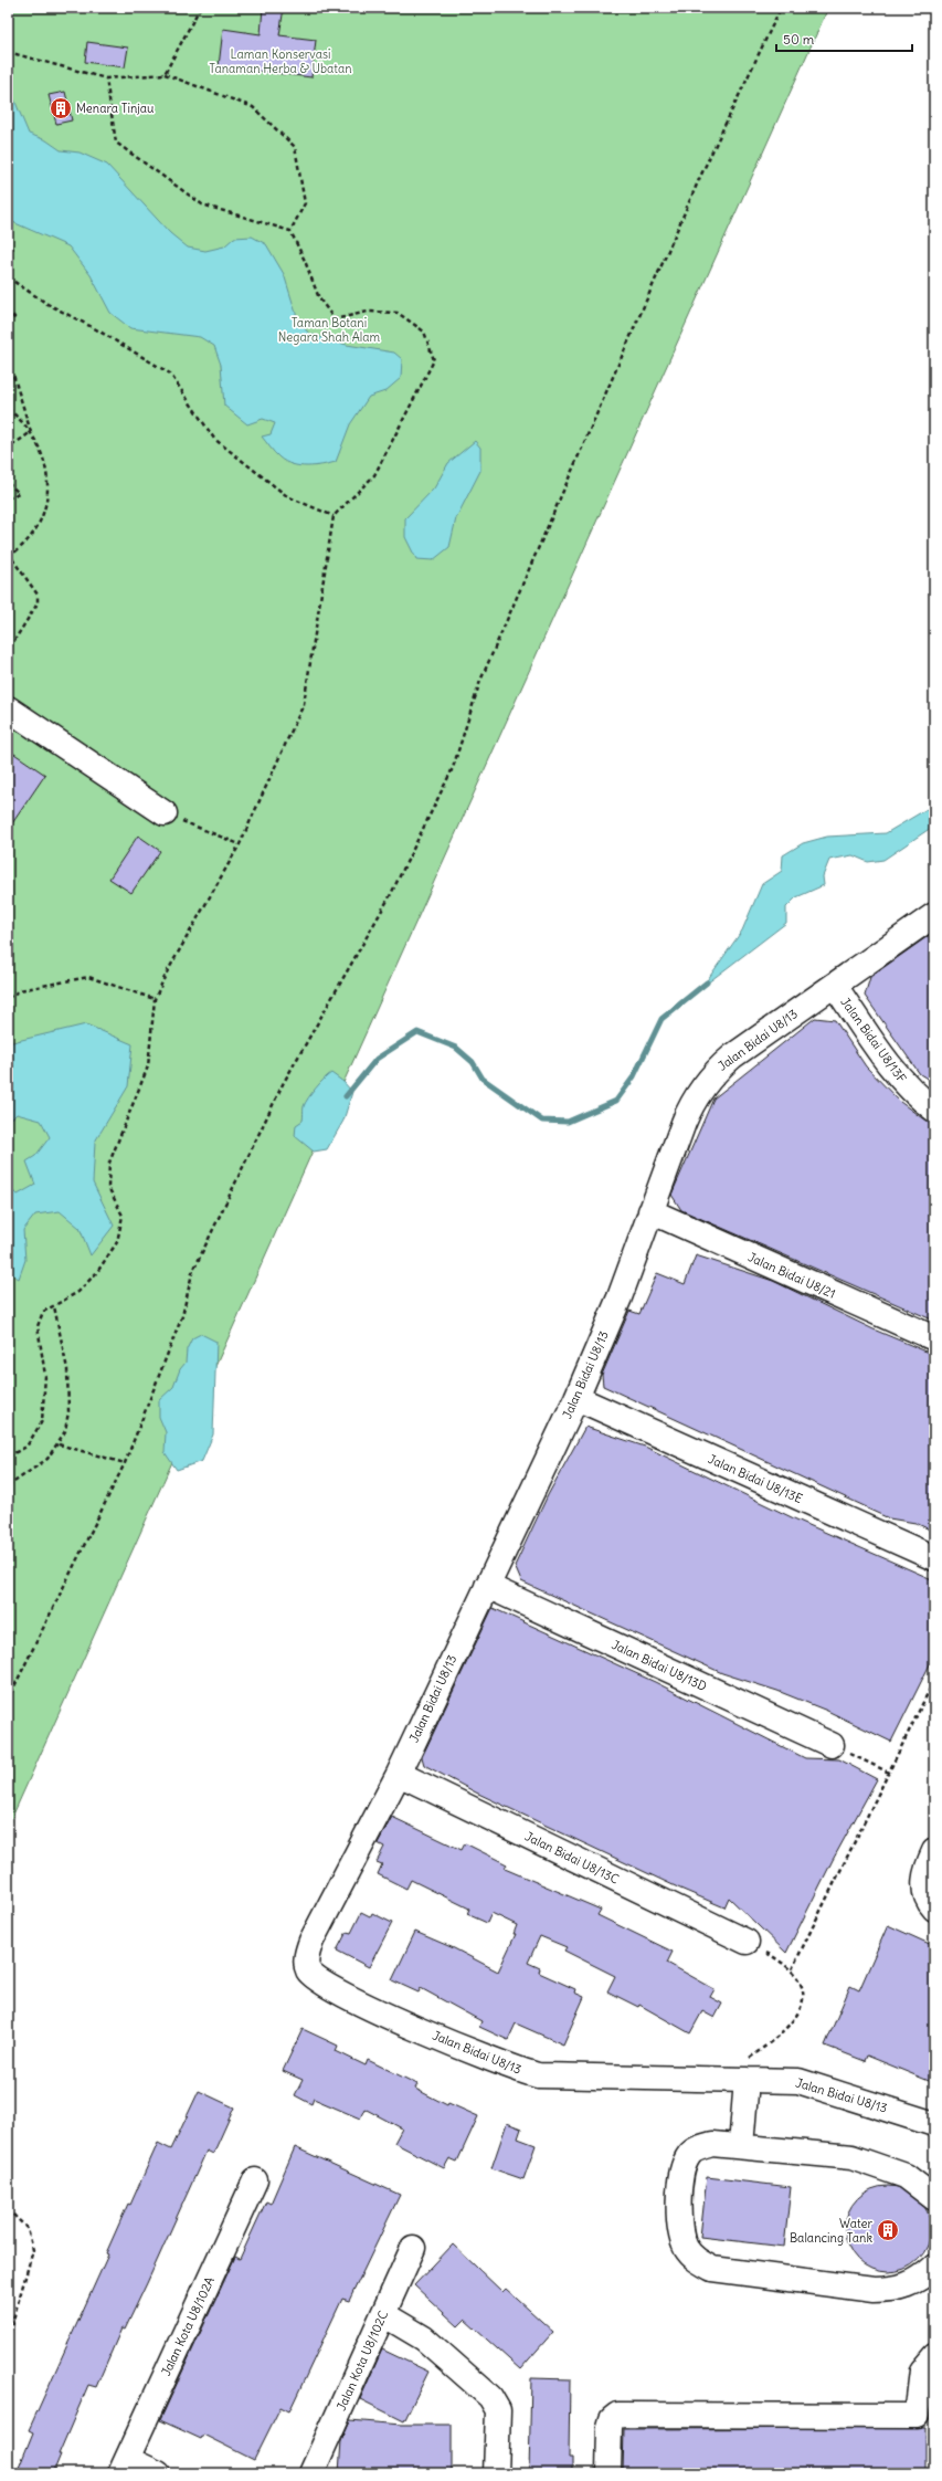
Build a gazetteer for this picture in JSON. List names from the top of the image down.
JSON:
{
  "streets": {
    "street": [
      "Jalan Bidai U8/13",
      "Jalan Bidai U8/13F",
      "Jalan Bidai U8/21",
      "Jalan Bidai U8/13E",
      "Jalan Bidai U8/13D",
      "Jalan Bidai U8/13C",
      "Jalan Kota U8/102A",
      "Jalan Kota U8/102C"
    ]
  },
  "crossings": [
    ["Jalan Bidai U8/13", "Jalan Bidai U8/13F"],
    ["Jalan Bidai U8/13", "Jalan Bidai U8/21"],
    ["Jalan Bidai U8/13", "Jalan Bidai U8/13E"],
    ["Jalan Bidai U8/13", "Jalan Bidai U8/13D"],
    ["Jalan Bidai U8/13", "Jalan Bidai U8/13C"]
  ],
  "parks": ["Laman Konservasi Tanaman Herba & Ubatan", "Taman Botani Negara Shah Alam"],
  "places": {
    "building": ["Menara Tinjau", "Water Balancing Tank"]
  },
  "scale_bar": "50 m"
}
